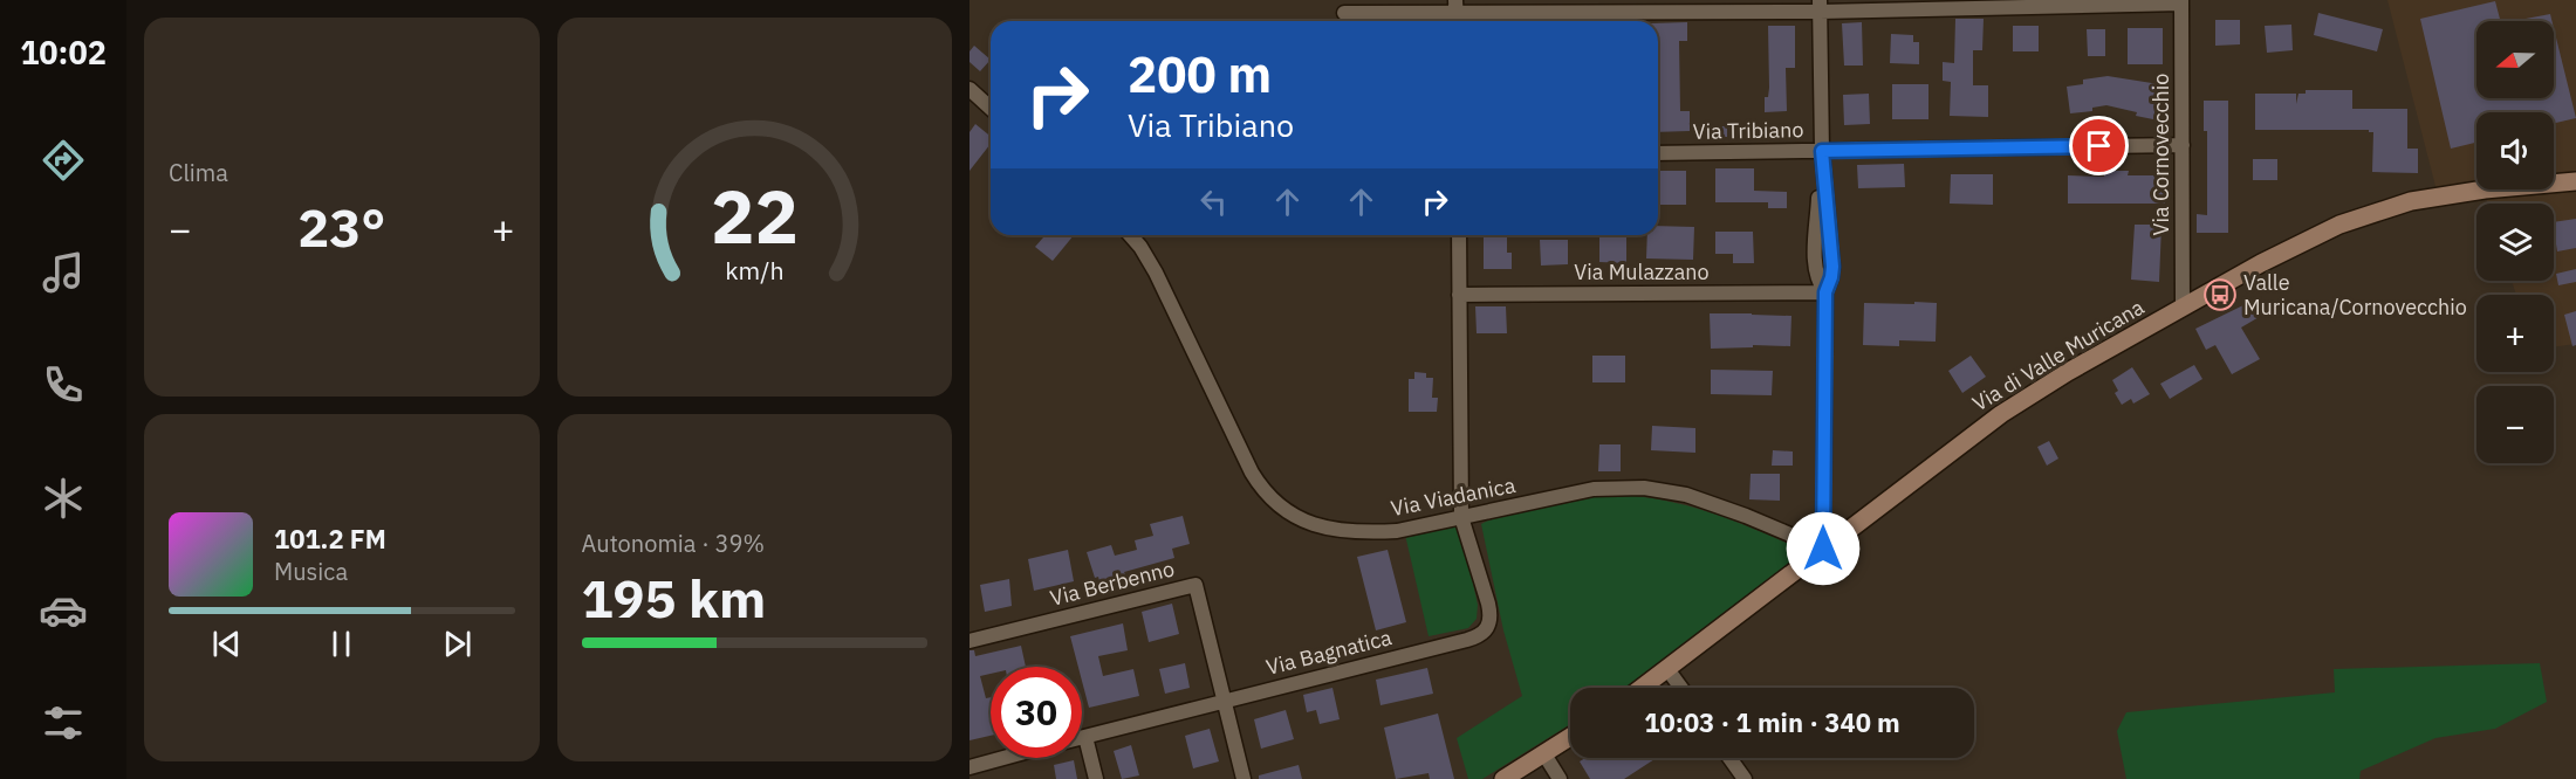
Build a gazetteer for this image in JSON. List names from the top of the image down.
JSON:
{
  "streets": {
    "street": [
      "Via Tribiano",
      "Via Cornovecchio",
      "Via Mulazzano",
      "Via di Valle Muricana",
      "Via Viadanica",
      "Via Berbenno",
      "Via Bagnatica"
    ]
  },
  "crossings": [
    ["Via Tribiano", "Via Cornovecchio"],
    ["Via Cornovecchio", "Via di Valle Muricana"],
    ["Via di Valle Muricana", "Via Viadanica"],
    ["Via Viadanica", "Via Bagnatica"],
    ["Via Berbenno", "Via Bagnatica"]
  ],
  "places": {
    "bus stop": ["Valle Muricana/Cornovecchio"]
  },
  "north": "left",
  "page": {
    "tabs": "10:02",
    "tile": [
      "Clima",
      ["Autonomia · 39%", "195 km"]
    ],
    "map_buttons": ["+", "−"],
    "turn": ["200 m", "Via Tribiano"],
    "heat": ["−", "23°", "+"],
    "song": ["101.2 FM", "Musica"],
    "limit": "30",
    "trip": "10:03 · 1 min · 340 m",
    "gauge": ["22", "km/h"]
  }
}
